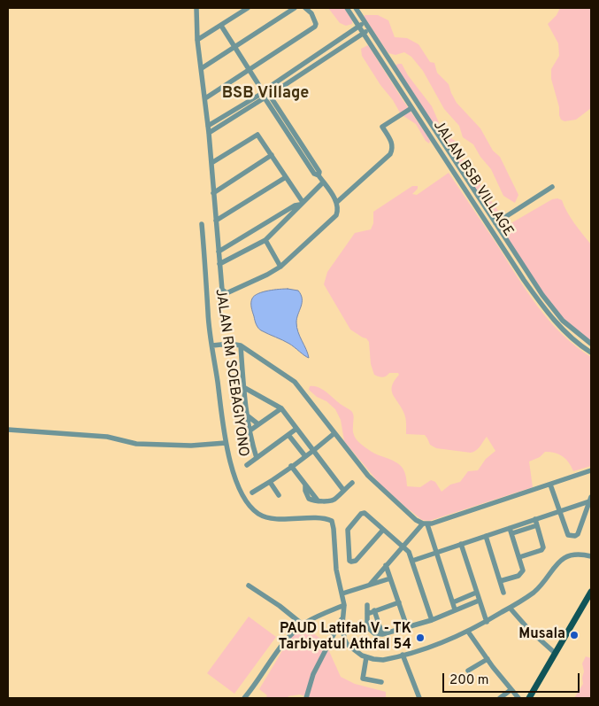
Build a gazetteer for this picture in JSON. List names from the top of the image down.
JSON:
{
  "streets": {
    "street": ["JALAN BSB VILLAGE", "JALAN RM SOEBAGIYONO"]
  },
  "districts": ["BSB Village"],
  "places": ["Musala", "PAUD Latifah V - TK Tarbiyatul Athfal 54"],
  "scale_bar": "200 m"
}
